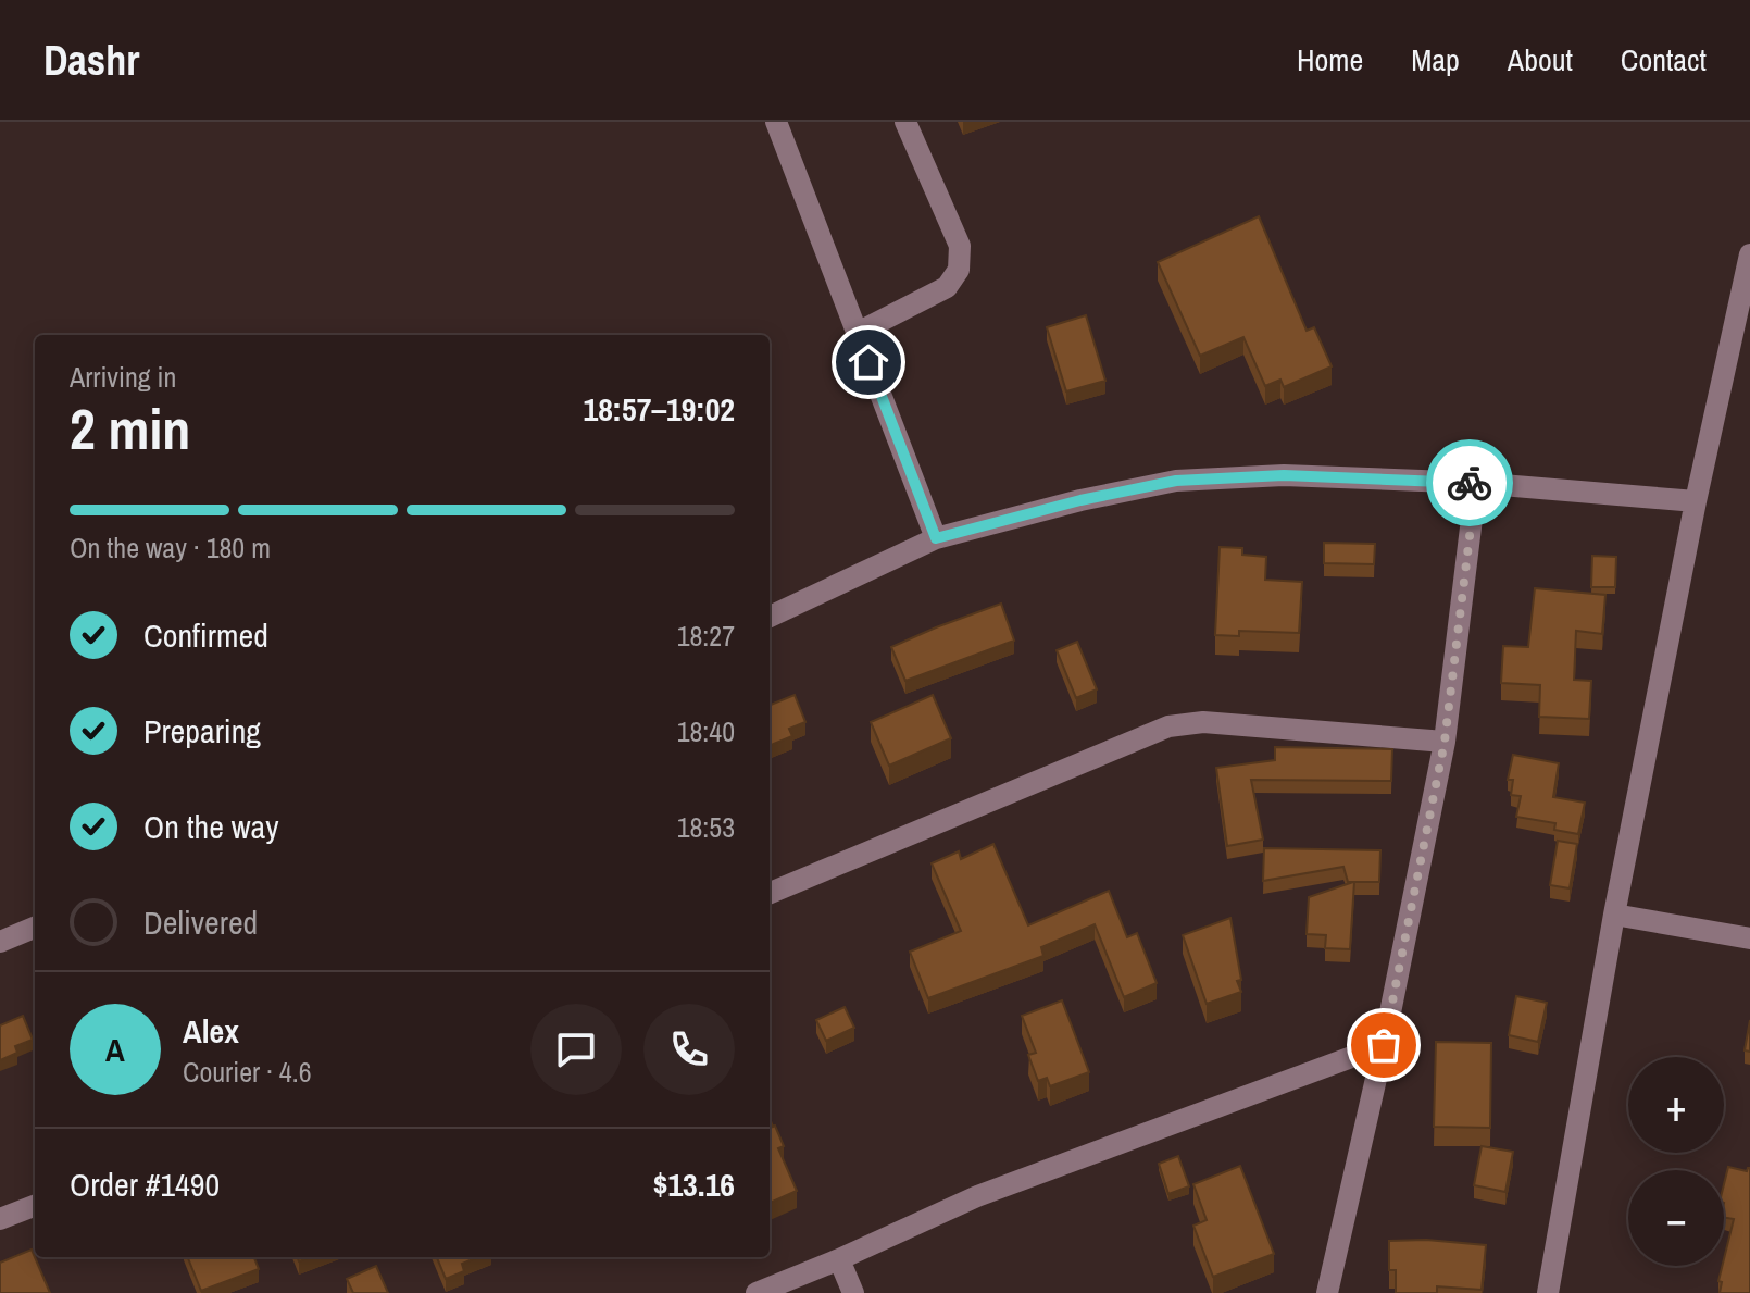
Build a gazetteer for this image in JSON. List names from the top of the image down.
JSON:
{
  "page": {
    "header": "Dashr",
    "nav": [
      "Home",
      "Map",
      "About",
      "Contact"
    ],
    "heading": ["2 min", "Arriving in", "18:57–19:02"],
    "panel": [
      "Alex",
      "Courier · 4.6",
      "Order #1490",
      "$13.16"
    ],
    "bar": "On the way · 180 m",
    "list": [
      ["Confirmed", "18:27"],
      ["Preparing", "18:40"],
      ["On the way", "18:53"],
      "Delivered"
    ],
    "round": "A",
    "map_buttons": ["+", "−"]
  }
}
